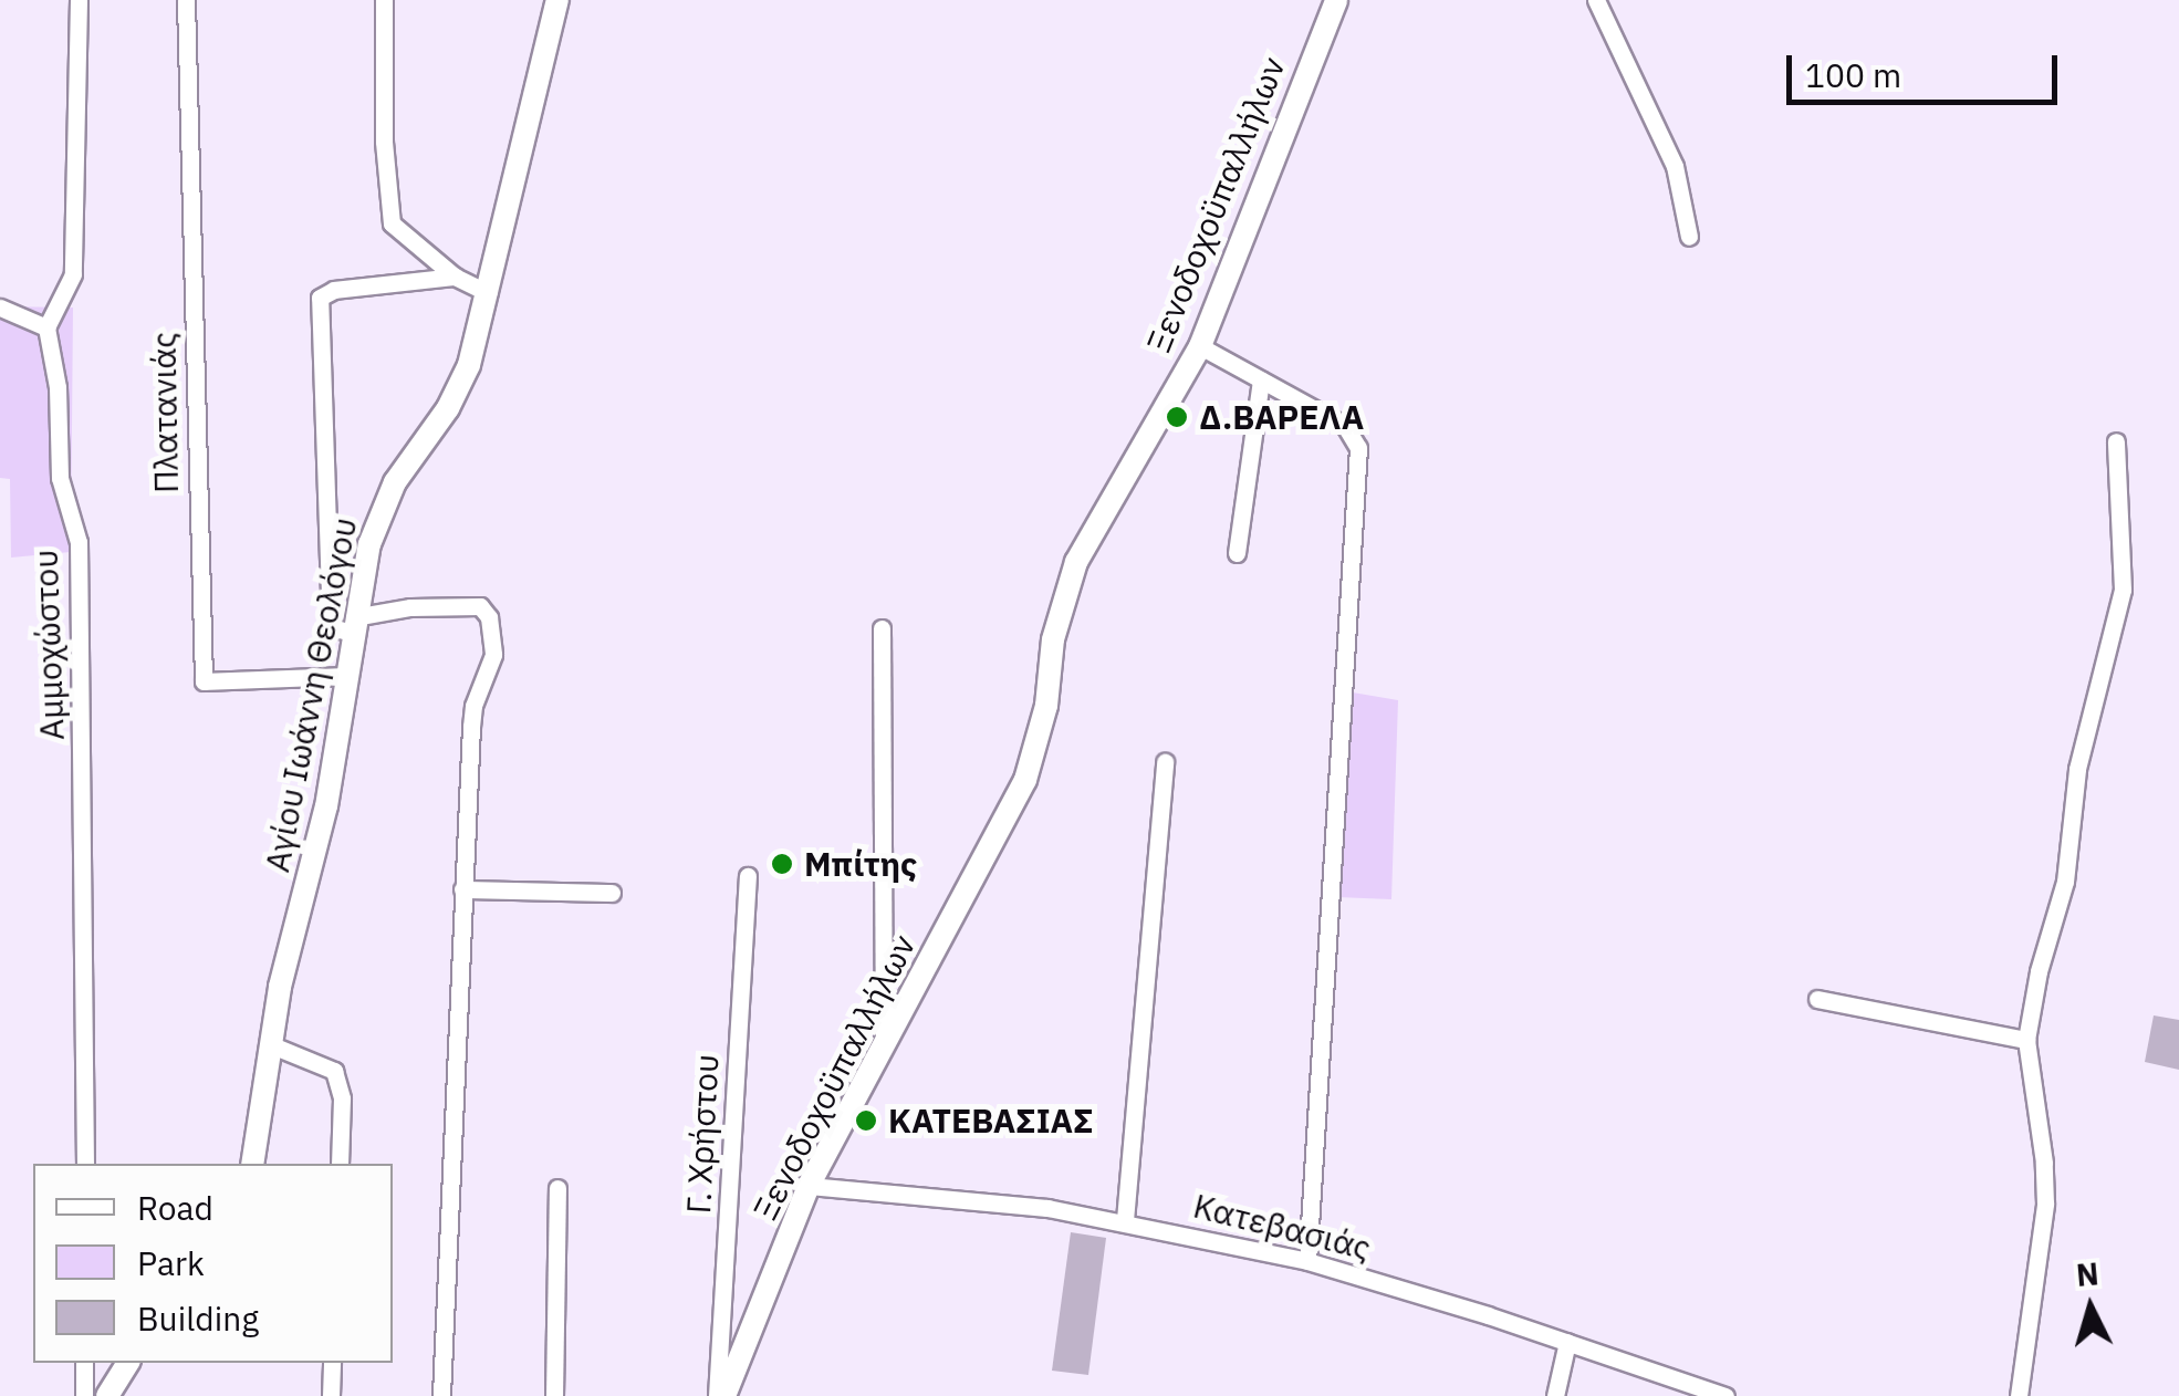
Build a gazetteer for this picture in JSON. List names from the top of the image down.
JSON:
{
  "streets": {
    "street": [
      "Ξενοδοχοϋπαλλήλων",
      "Πλατανιάς",
      "Αμμοχώστου",
      "Αγίου Ιωάννη Θεολόγου",
      "Γ. Χρήστου",
      "Κατεβασιάς"
    ]
  },
  "crossings": [
    ["Ξενοδοχοϋπαλλήλων", "Γ. Χρήστου"],
    ["Ξενοδοχοϋπαλλήλων", "Κατεβασιάς"],
    ["Πλατανιάς", "Αγίου Ιωάννη Θεολόγου"]
  ],
  "places": ["Δ.ΒΑΡΕΛΑ", "Μπίτης", "ΚΑΤΕΒΑΣΙΑΣ"],
  "legend": ["Road", "Park", "Building"],
  "scale_bar": "100 m",
  "north": "top"
}
